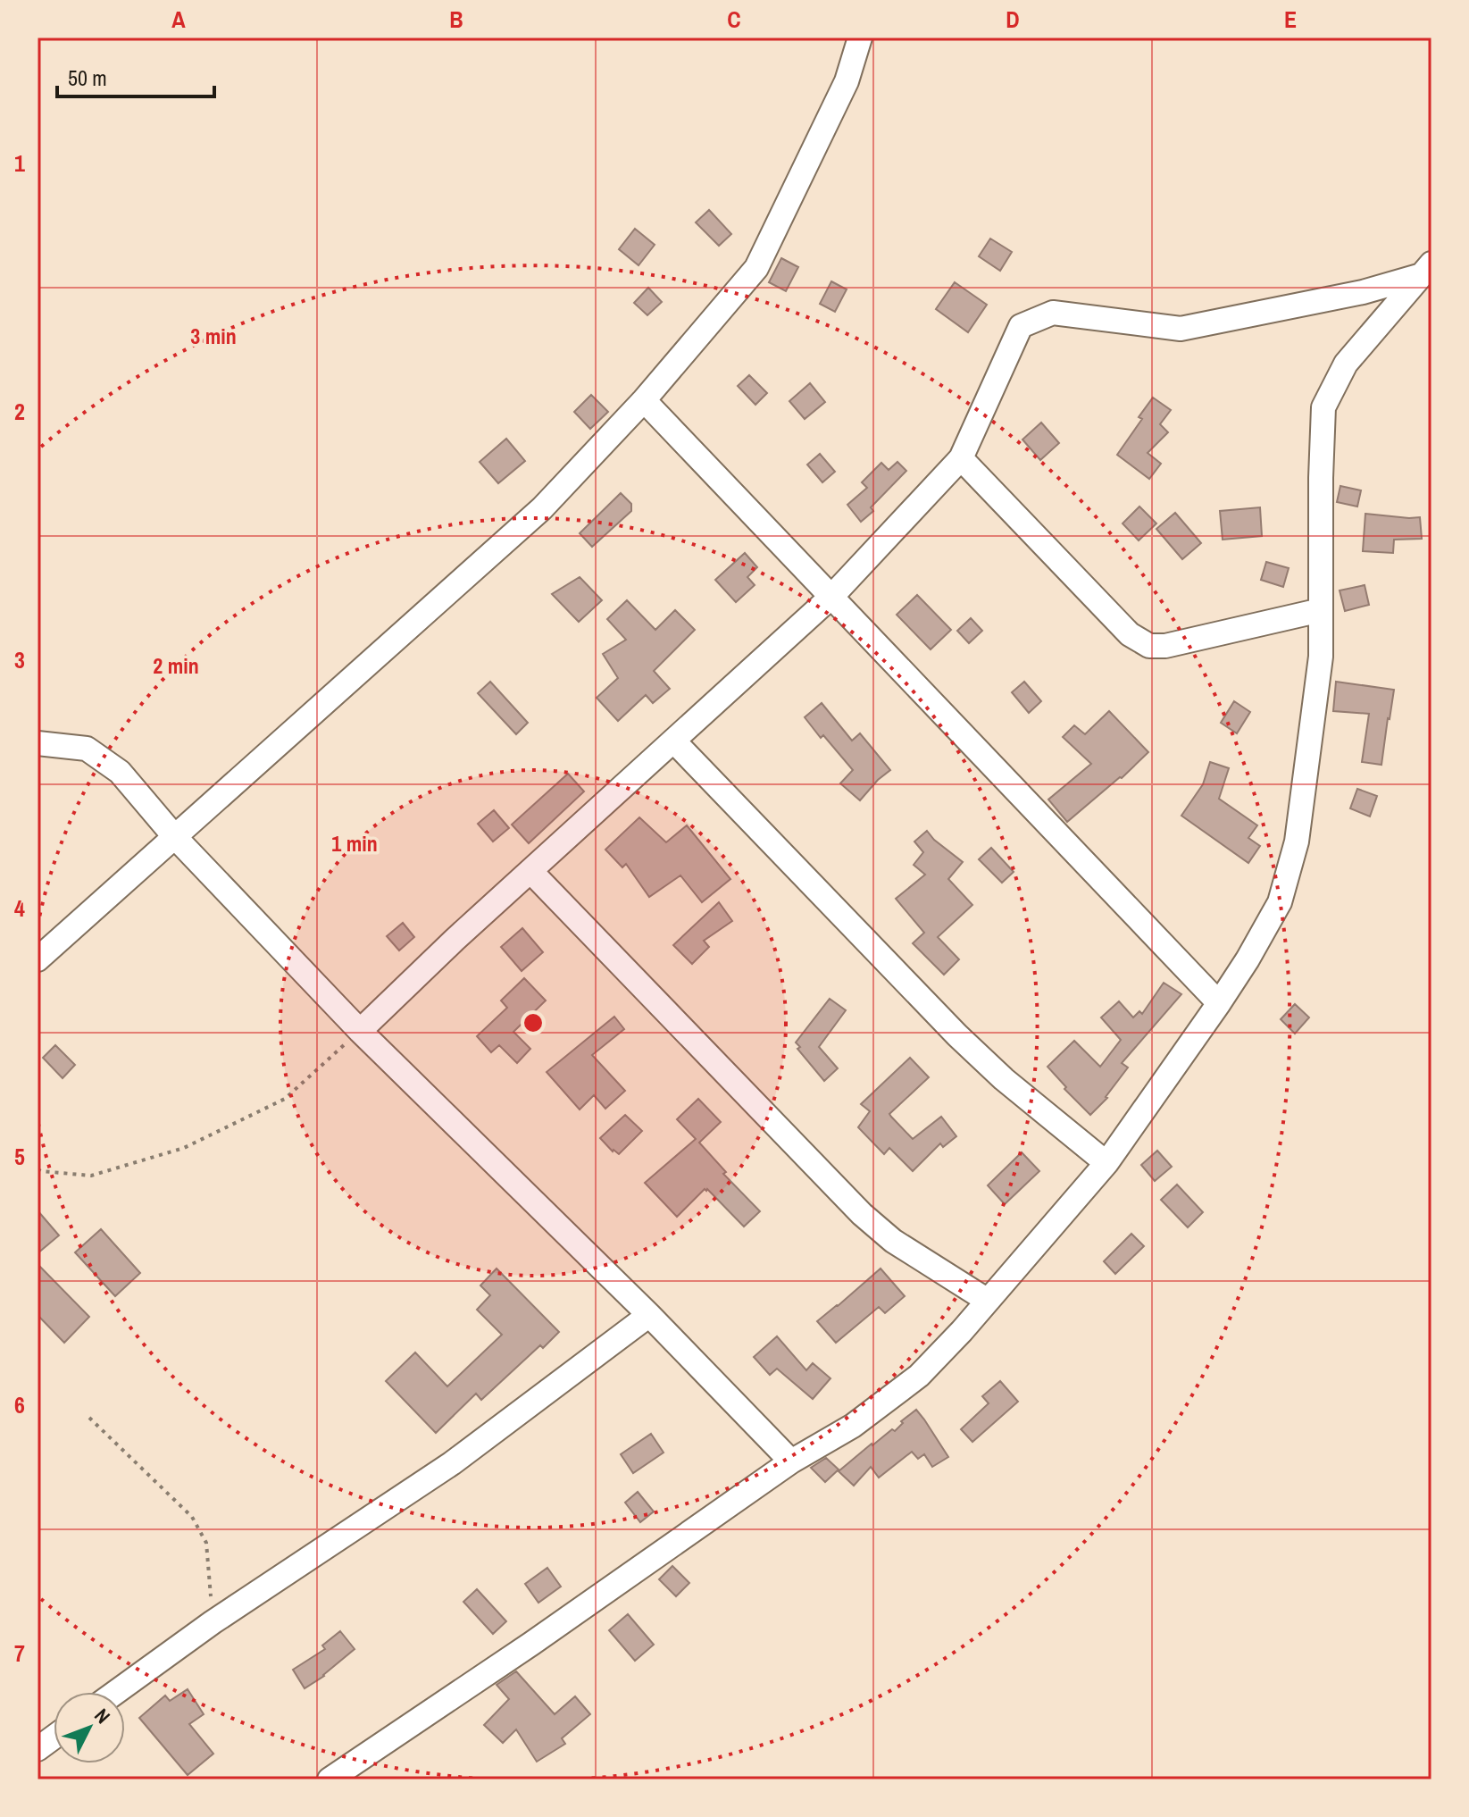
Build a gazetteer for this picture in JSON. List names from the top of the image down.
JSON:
{
  "scale_bar": "50 m",
  "north": "top right",
  "grid": {
    "columns": [
      "A",
      "B",
      "C",
      "D",
      "E"
    ],
    "rows": [
      "1",
      "2",
      "3",
      "4",
      "5",
      "6",
      "7"
    ]
  },
  "rings": ["3 min", "2 min", "1 min"]
}
